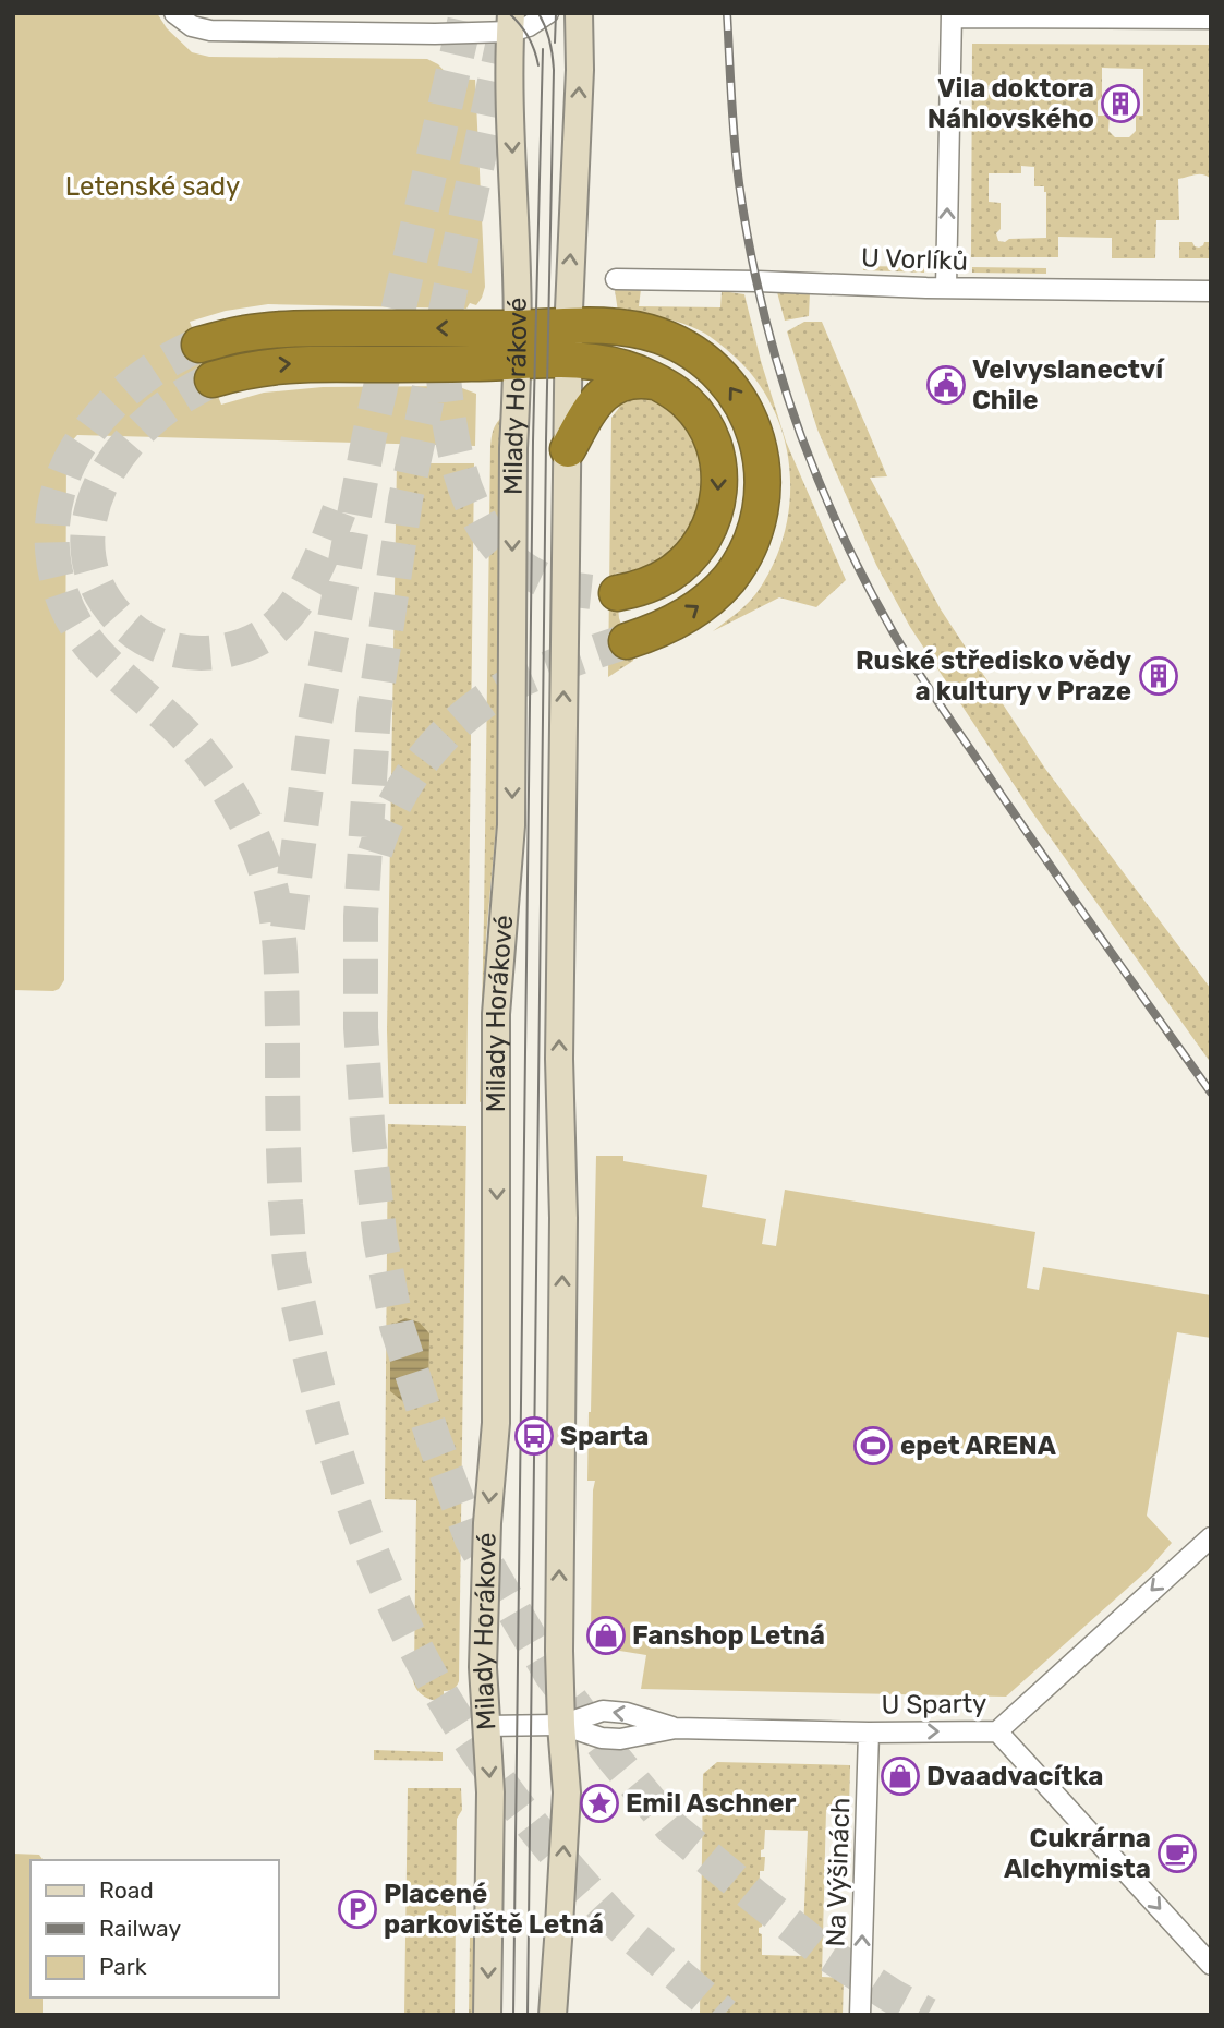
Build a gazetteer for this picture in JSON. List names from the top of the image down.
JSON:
{
  "streets": {
    "main road": ["Milady Horákové"],
    "street": ["U Vorlíků", "U Sparty", "Na Výšinách"]
  },
  "crossings": [
    ["Milady Horákové", "U Sparty"],
    ["U Sparty", "Na Výšinách"]
  ],
  "one_way": ["Na Výšinách"],
  "parks": ["Letenské sady"],
  "places": {
    "building": ["Vila doktora Náhlovského", "Ruské středisko vědy a kultury v Praze"],
    "public building": ["Velvyslanectví Chile"],
    "bus stop": ["Sparta"],
    "sports": ["epet ARENA"],
    "shop": ["Fanshop Letná", "Dvaadvacítka"],
    "place": ["Emil Aschner"],
    "cafe": ["Cukrárna Alchymista"],
    "parking": ["Placené parkoviště Letná"]
  },
  "legend": ["Road", "Railway", "Park"]
}
